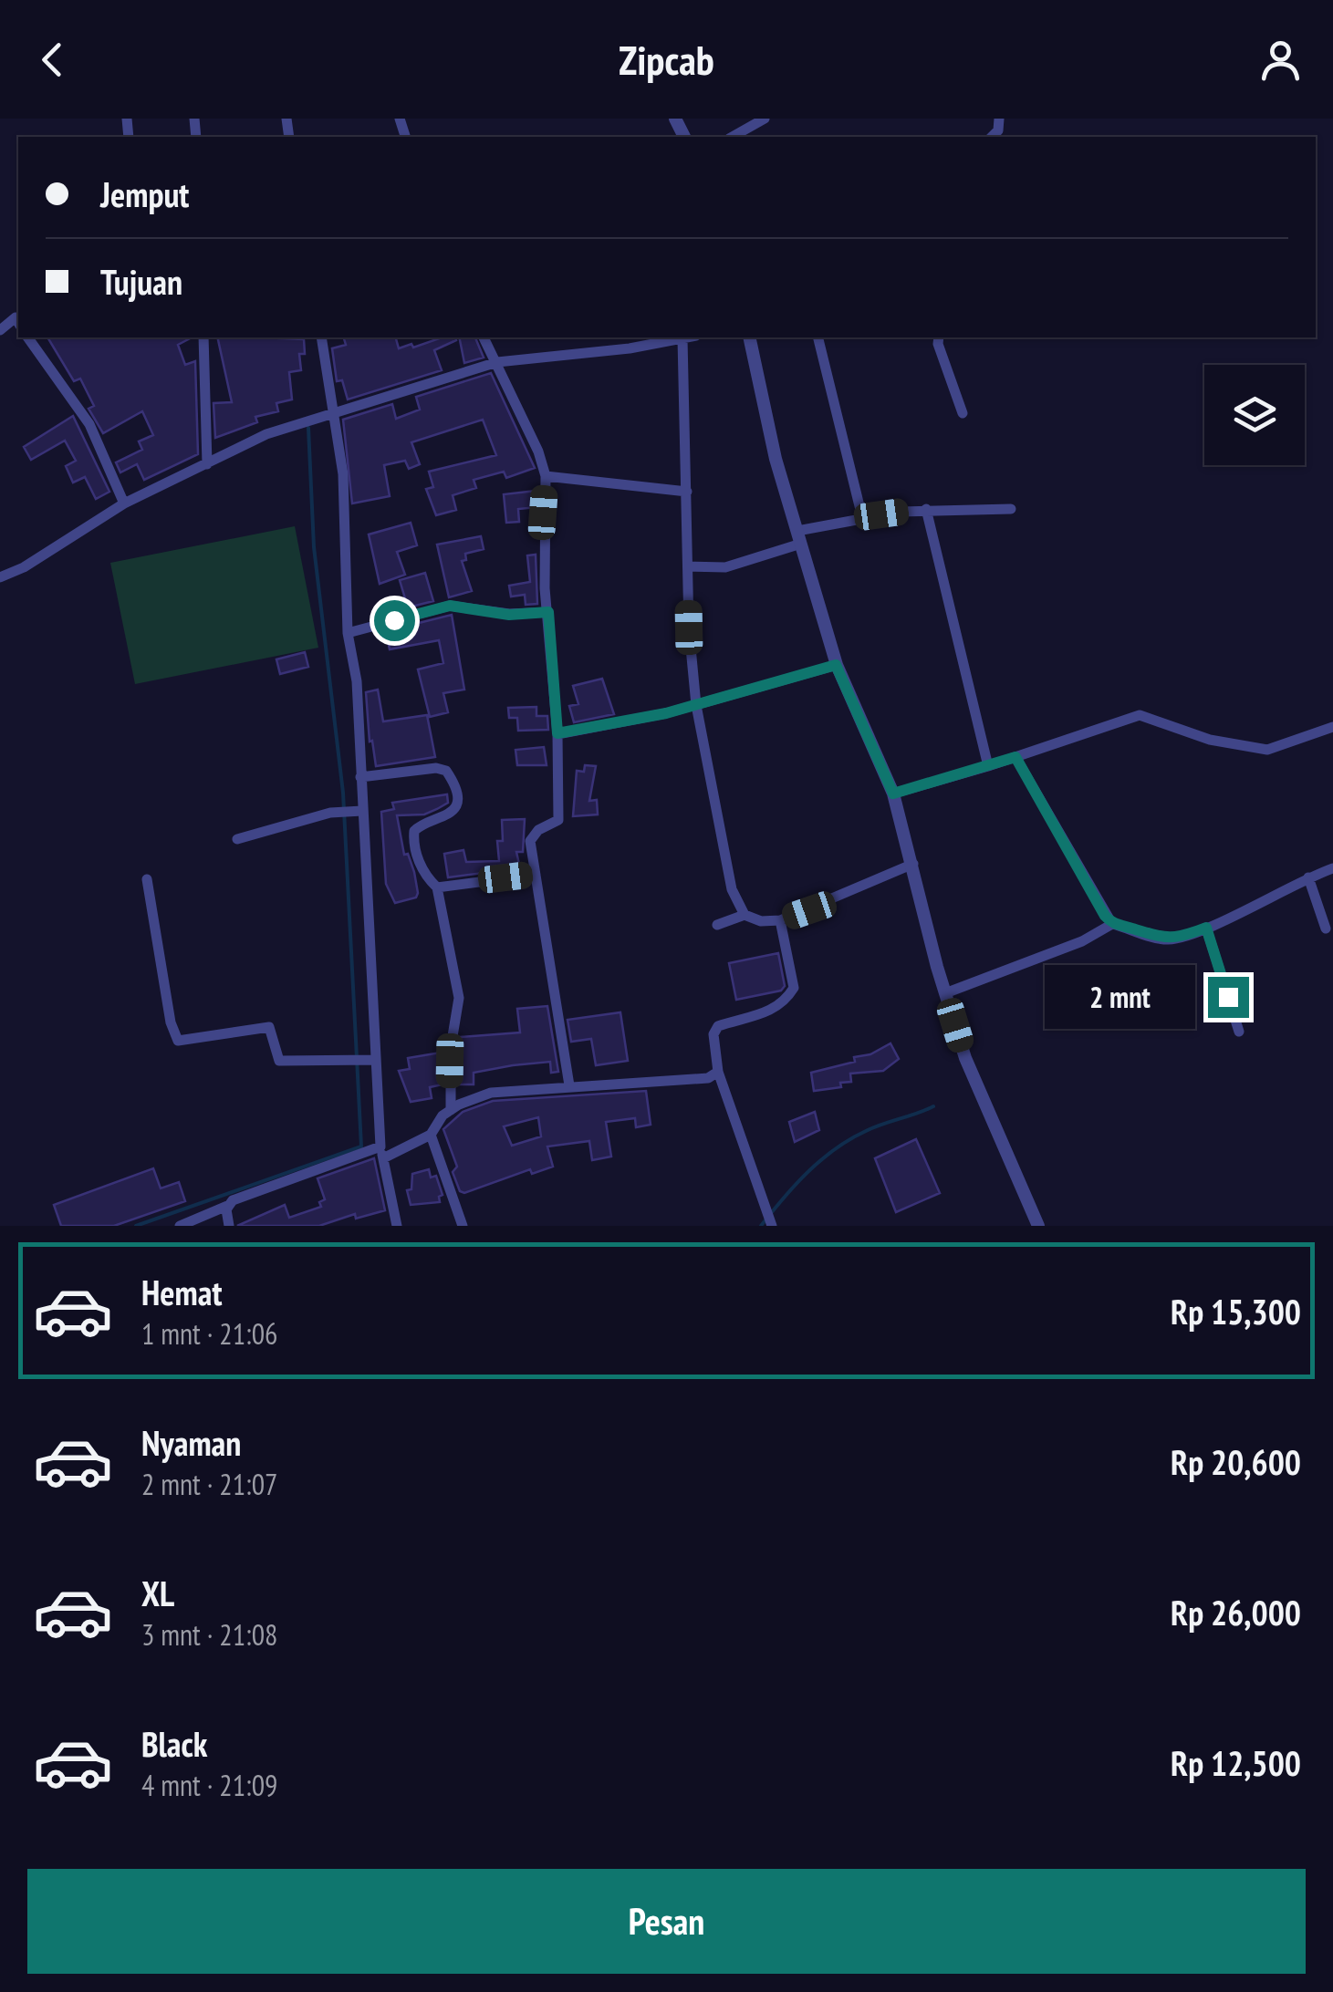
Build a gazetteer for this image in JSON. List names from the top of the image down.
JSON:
{
  "page": {
    "header": "Zipcab",
    "banner": ["Jemput", "Tujuan"],
    "bubble": "2 mnt",
    "list": [
      {
        "name": "Hemat",
        "note": "1 mnt · 21:06",
        "value": "Rp 15,300"
      },
      {
        "name": "Nyaman",
        "note": "2 mnt · 21:07",
        "value": "Rp 20,600"
      },
      {
        "name": "XL",
        "note": "3 mnt · 21:08",
        "value": "Rp 26,000"
      },
      {
        "name": "Black",
        "note": "4 mnt · 21:09",
        "value": "Rp 12,500"
      }
    ],
    "buttons": "Pesan"
  }
}
